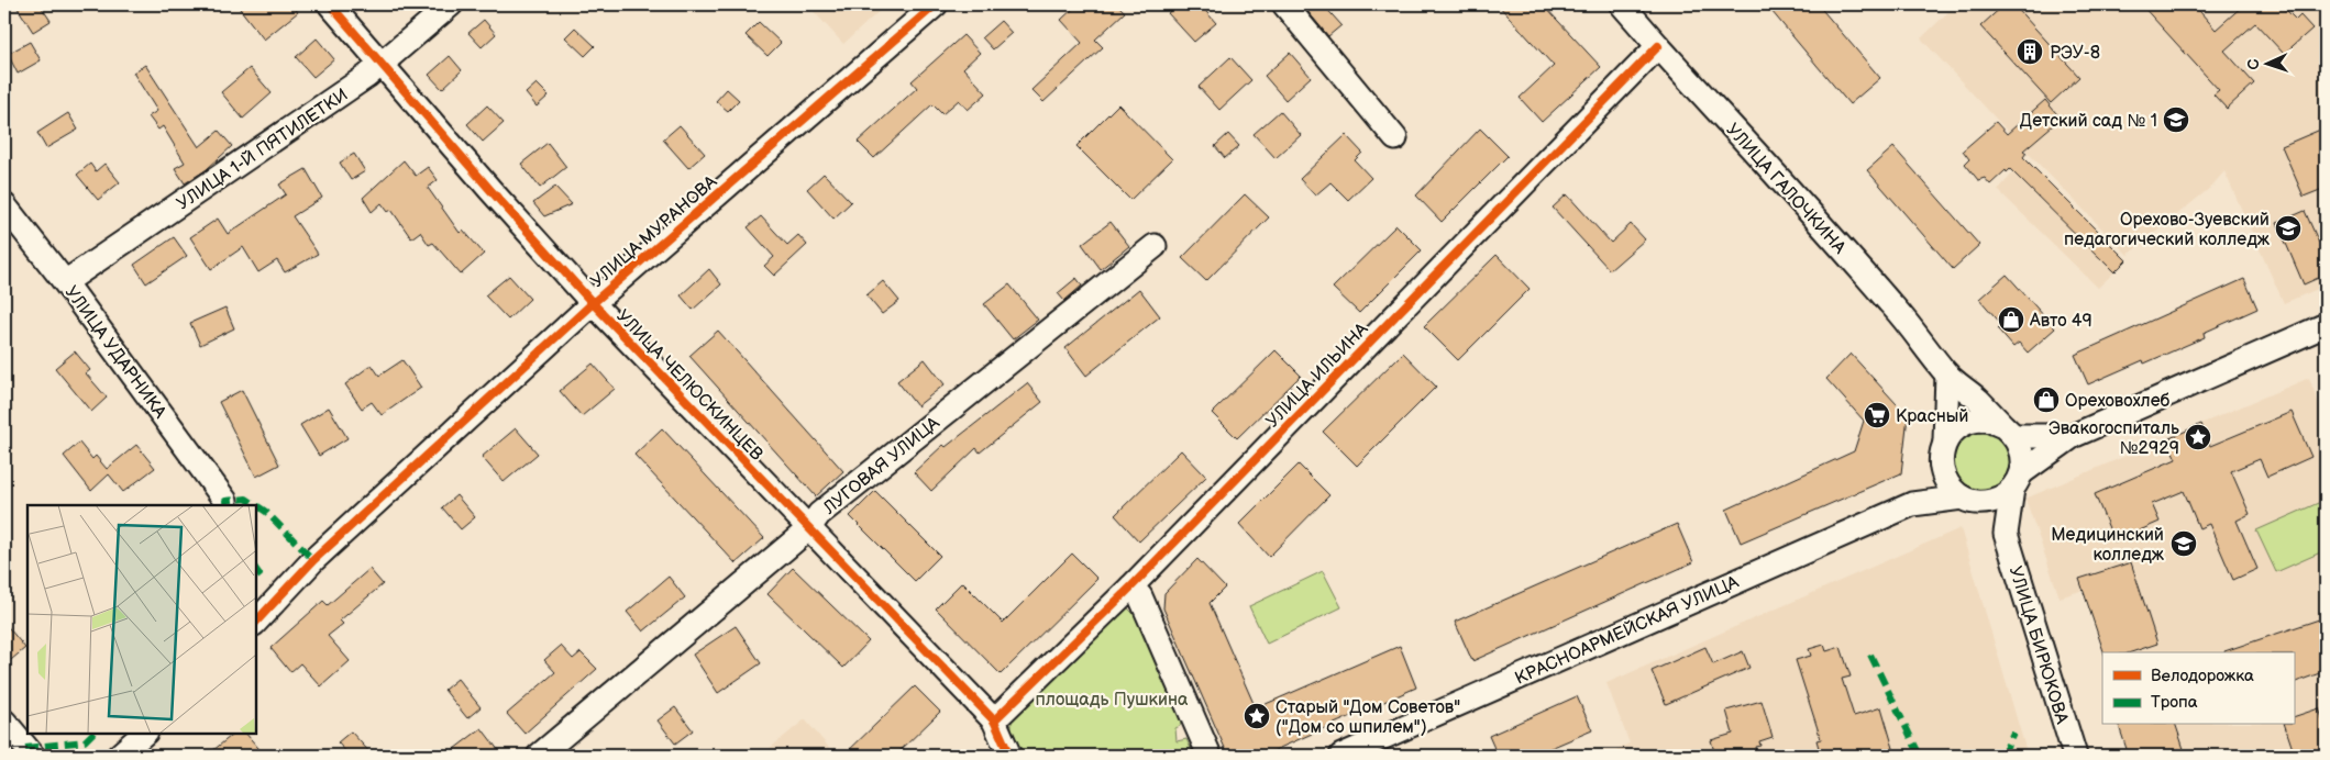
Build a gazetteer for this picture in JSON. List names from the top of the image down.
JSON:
{
  "streets": {
    "street": [
      "УЛИЦА 1-Й ПЯТИЛЕТКИ",
      "УЛИЦА ГАЛОЧКИНА",
      "УЛИЦА МУРАНОВА",
      "УЛИЦА УДАРНИКА",
      "УЛИЦА ИЛЬИНА",
      "УЛИЦА ЧЕЛЮСКИНЦЕВ",
      "ЛУГОВАЯ УЛИЦА",
      "КРАСНОАРМЕЙСКАЯ УЛИЦА",
      "УЛИЦА БИРЮКОВА"
    ]
  },
  "crossings": [
    ["УЛИЦА 1-Й ПЯТИЛЕТКИ", "УЛИЦА УДАРНИКА"],
    ["УЛИЦА 1-Й ПЯТИЛЕТКИ", "УЛИЦА ЧЕЛЮСКИНЦЕВ"],
    ["УЛИЦА ГАЛОЧКИНА", "УЛИЦА ИЛЬИНА"],
    ["УЛИЦА МУРАНОВА", "УЛИЦА ЧЕЛЮСКИНЦЕВ"],
    ["УЛИЦА ИЛЬИНА", "УЛИЦА ЧЕЛЮСКИНЦЕВ"],
    ["УЛИЦА ЧЕЛЮСКИНЦЕВ", "ЛУГОВАЯ УЛИЦА"]
  ],
  "parks": ["площадь Пушкина"],
  "places": {
    "building": ["РЭУ-8"],
    "school or university": ["Детский сад № 1", "Орехово-Зуевский педагогический колледж", "Медицинский колледж"],
    "shop": ["Авто 49", "Ореховохлеб"],
    "supermarket": ["Красный"],
    "place": ["Эвакогоспиталь №2929", "Старый \"Дом Советов\" (\"Дом со шпилем\")"]
  },
  "legend": ["Велодорожка", "Тропа"],
  "north": "left"
}
